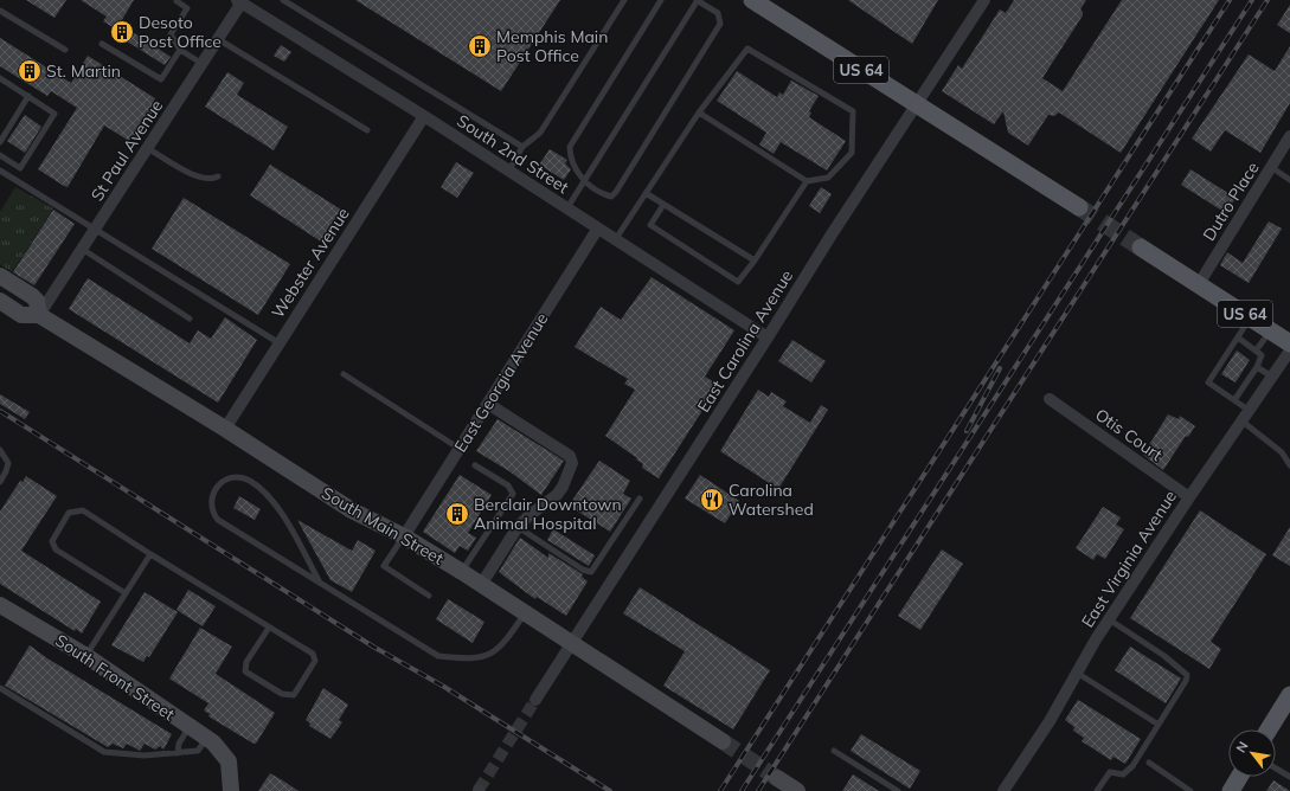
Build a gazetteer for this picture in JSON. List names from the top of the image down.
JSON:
{
  "streets": {
    "main road": ["US 64", "South Main Street", "South Front Street"],
    "street": [
      "St Paul Avenue",
      "South 2nd Street",
      "Dutro Place",
      "Webster Avenue",
      "East Carolina Avenue",
      "East Georgia Avenue",
      "Otis Court",
      "East Virginia Avenue"
    ]
  },
  "crossings": [
    ["US 64", "Dutro Place"],
    ["US 64", "East Carolina Avenue"],
    ["St Paul Avenue", "South 2nd Street"],
    ["St Paul Avenue", "South Main Street"],
    ["South 2nd Street", "Webster Avenue"],
    ["South 2nd Street", "East Carolina Avenue"],
    ["South 2nd Street", "East Georgia Avenue"],
    ["Webster Avenue", "South Main Street"],
    ["East Carolina Avenue", "South Main Street"],
    ["East Georgia Avenue", "South Main Street"],
    ["Otis Court", "East Virginia Avenue"]
  ],
  "places": {
    "building": [
      "Desoto Post Office",
      "Memphis Main Post Office",
      "St. Martin",
      "Berclair Downtown Animal Hospital"
    ],
    "restaurant": ["Carolina Watershed"]
  },
  "north": "top left"
}
